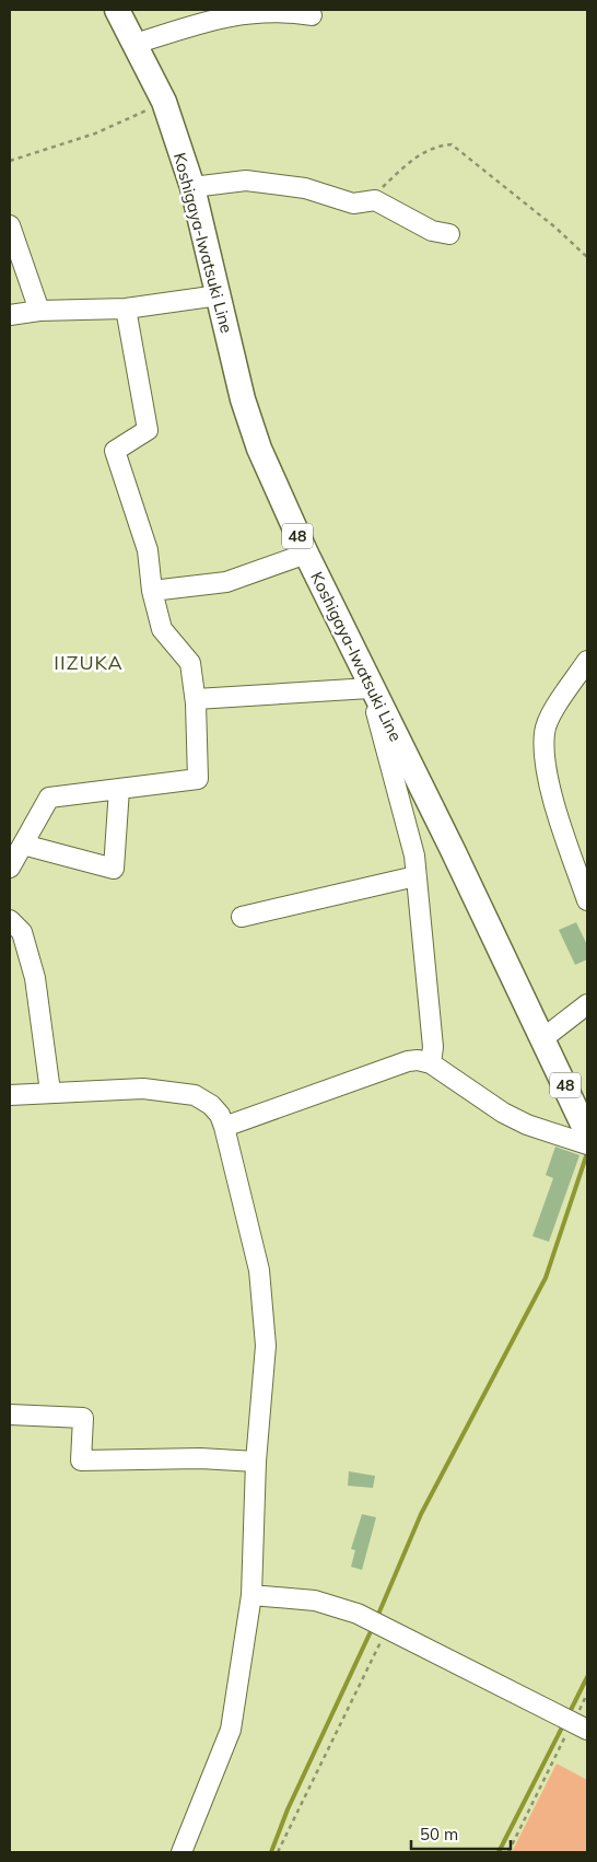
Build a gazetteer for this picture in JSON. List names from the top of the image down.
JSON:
{
  "streets": {
    "main road": ["Koshigaya-Iwatsuki Line", "48"]
  },
  "districts": ["IIZUKA"],
  "scale_bar": "50 m"
}
